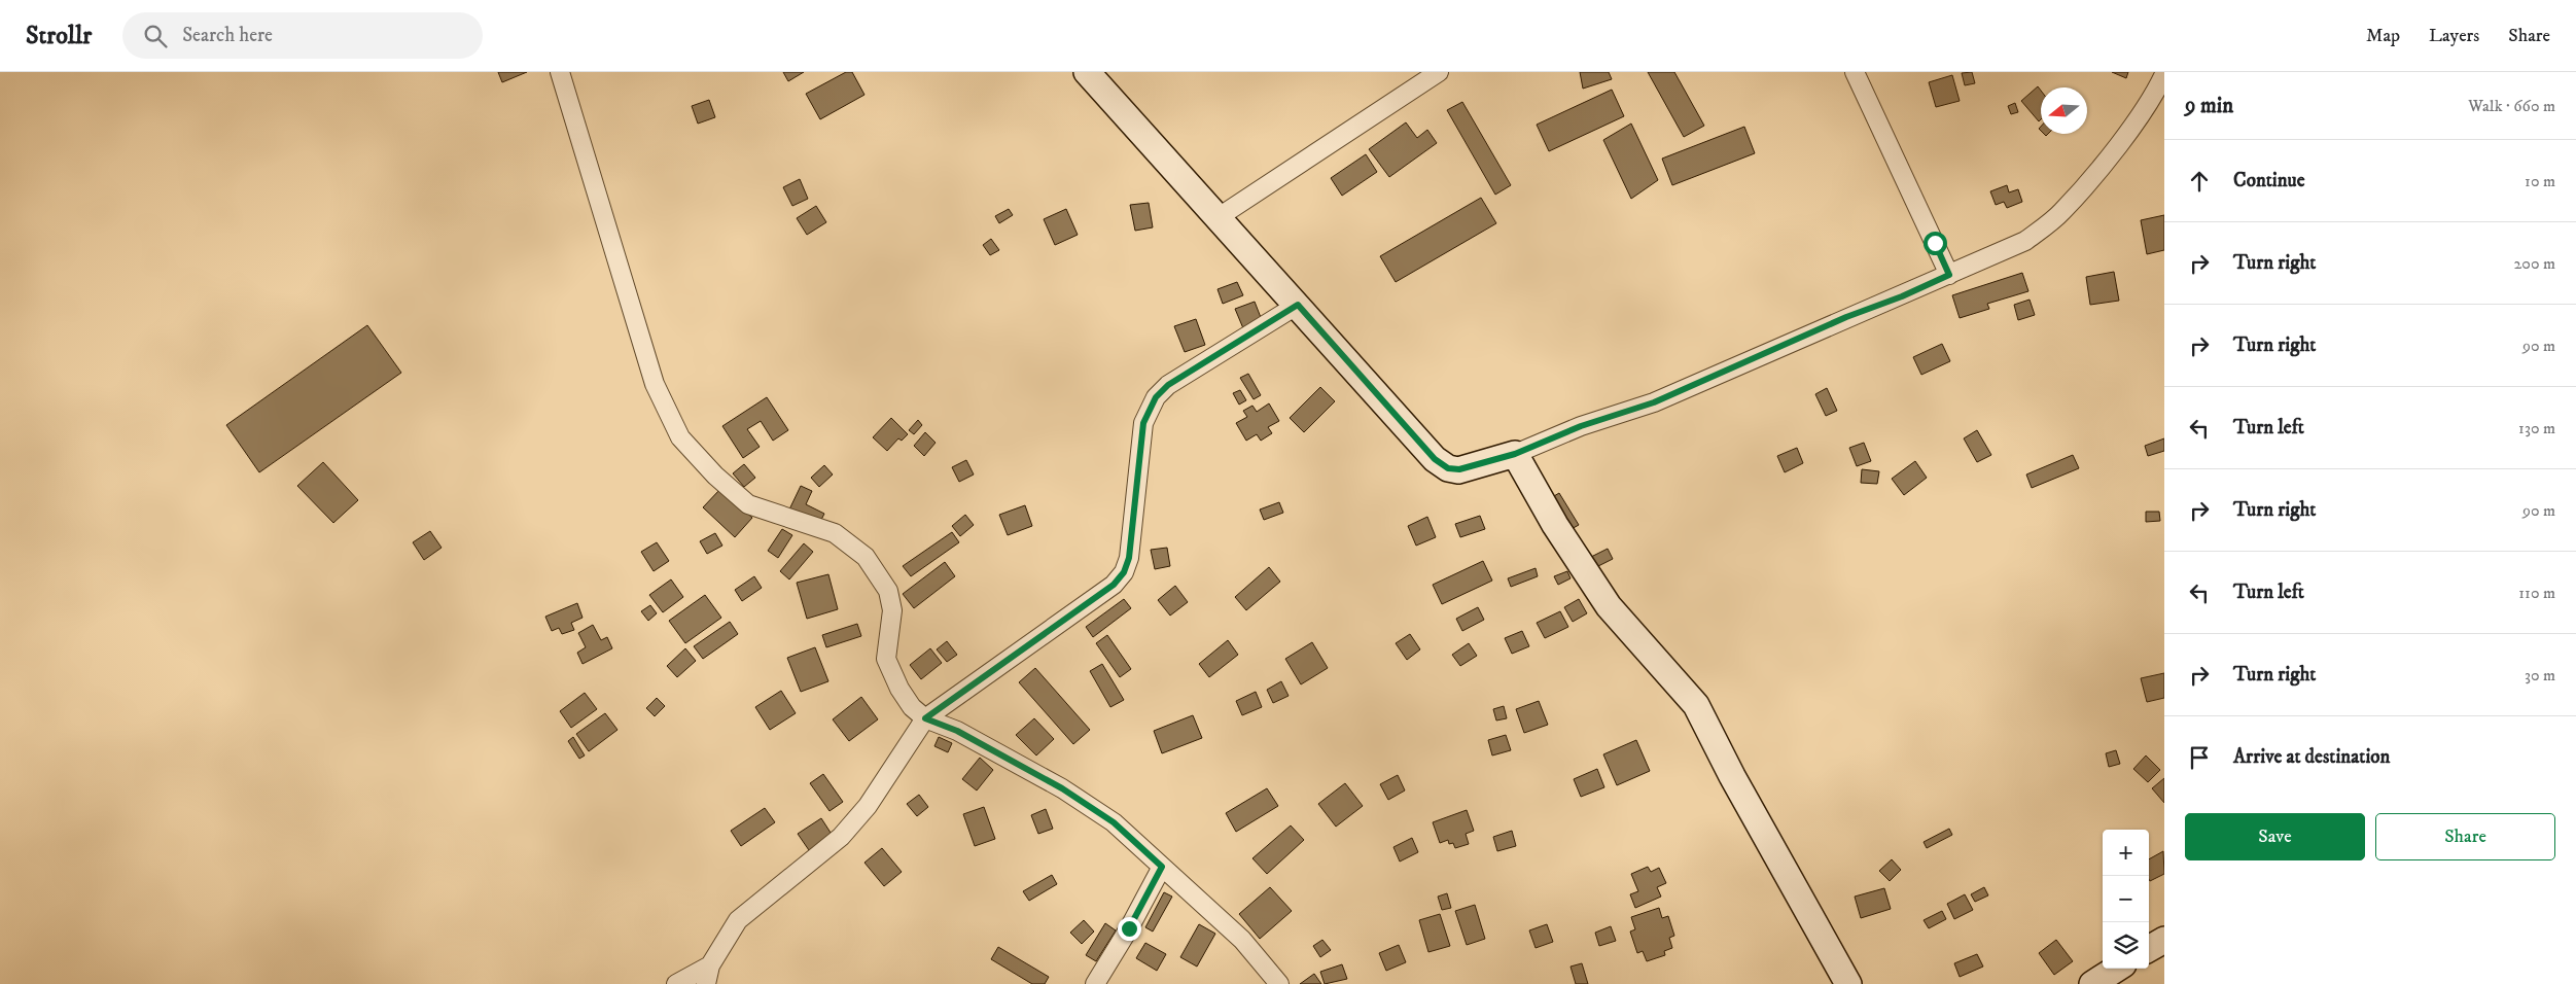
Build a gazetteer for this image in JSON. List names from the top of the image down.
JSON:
{
  "north": "left",
  "page": {
    "header": "Strollr",
    "search": "Search here",
    "nav": ["Map", "Layers", "Share"],
    "heading": ["9 min", "Walk · 660 m"],
    "list": [
      ["Continue", "10 m"],
      ["Turn right", "200 m"],
      ["Turn right", "90 m"],
      ["Turn left", "130 m"],
      ["Turn right", "90 m"],
      ["Turn left", "110 m"],
      ["Turn right", "30 m"],
      "Arrive at destination"
    ],
    "buttons": ["Save", "Share"],
    "map_buttons": ["+", "−"]
  }
}
